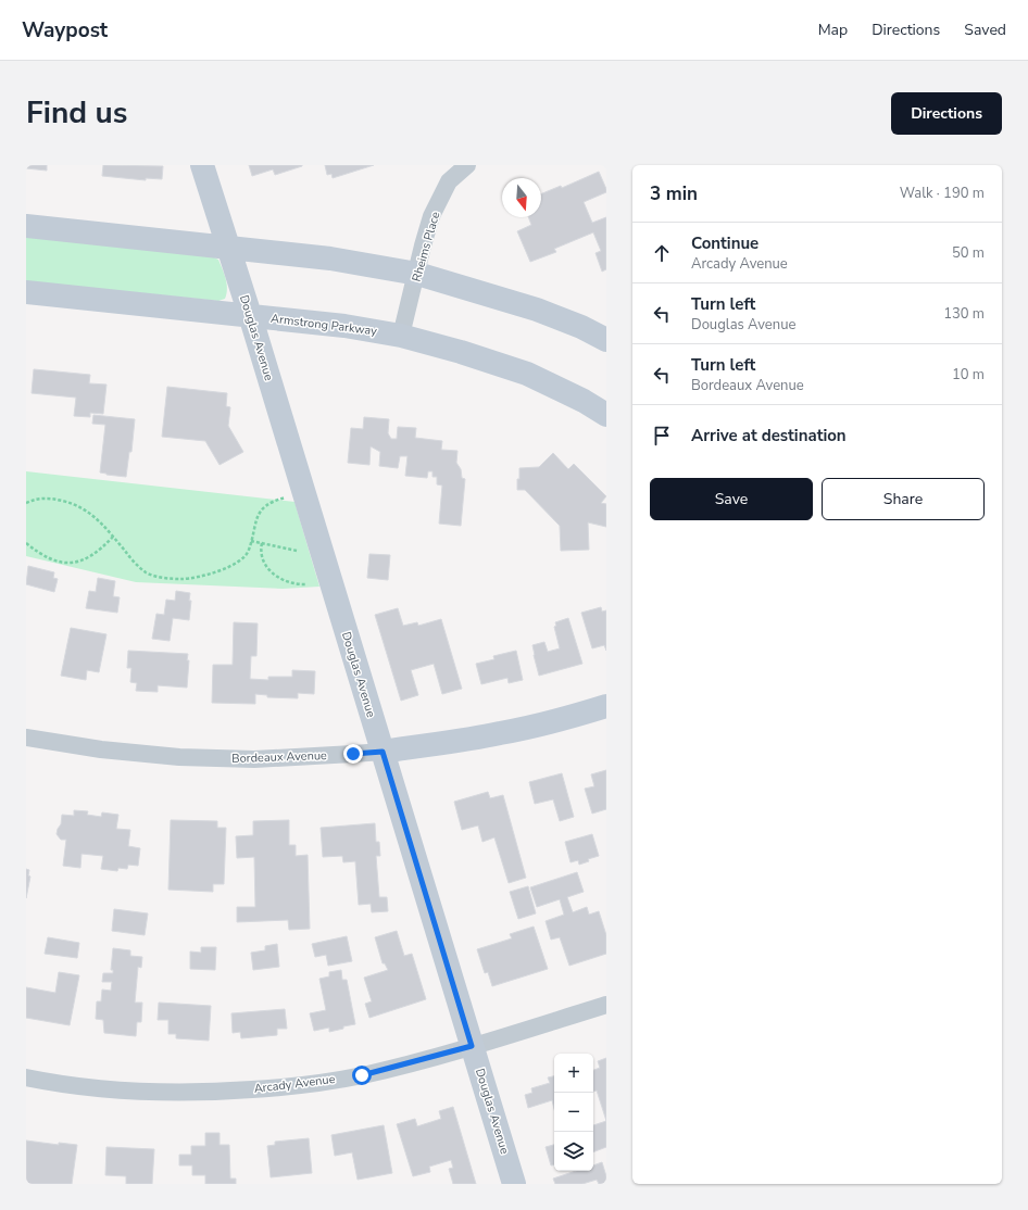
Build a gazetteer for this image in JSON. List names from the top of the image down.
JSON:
{
  "streets": {
    "street": [
      "Rheims Place",
      "Armstrong Parkway",
      "Douglas Avenue",
      "Bordeaux Avenue",
      "Arcady Avenue"
    ]
  },
  "crossings": [
    ["Rheims Place", "Armstrong Parkway"],
    ["Armstrong Parkway", "Douglas Avenue"],
    ["Douglas Avenue", "Bordeaux Avenue"],
    ["Douglas Avenue", "Arcady Avenue"]
  ],
  "north": "bottom",
  "page": {
    "header": "Waypost",
    "nav": ["Map", "Directions", "Saved"],
    "title": "Find us",
    "buttons": [
      "Directions",
      ["Save", "Share"]
    ],
    "heading": ["3 min", "Walk · 190 m"],
    "list": [
      ["Continue", "Arcady Avenue", "50 m"],
      ["Turn left", "Douglas Avenue", "130 m"],
      ["Turn left", "Bordeaux Avenue", "10 m"],
      "Arrive at destination"
    ],
    "map_buttons": ["+", "−"]
  }
}
